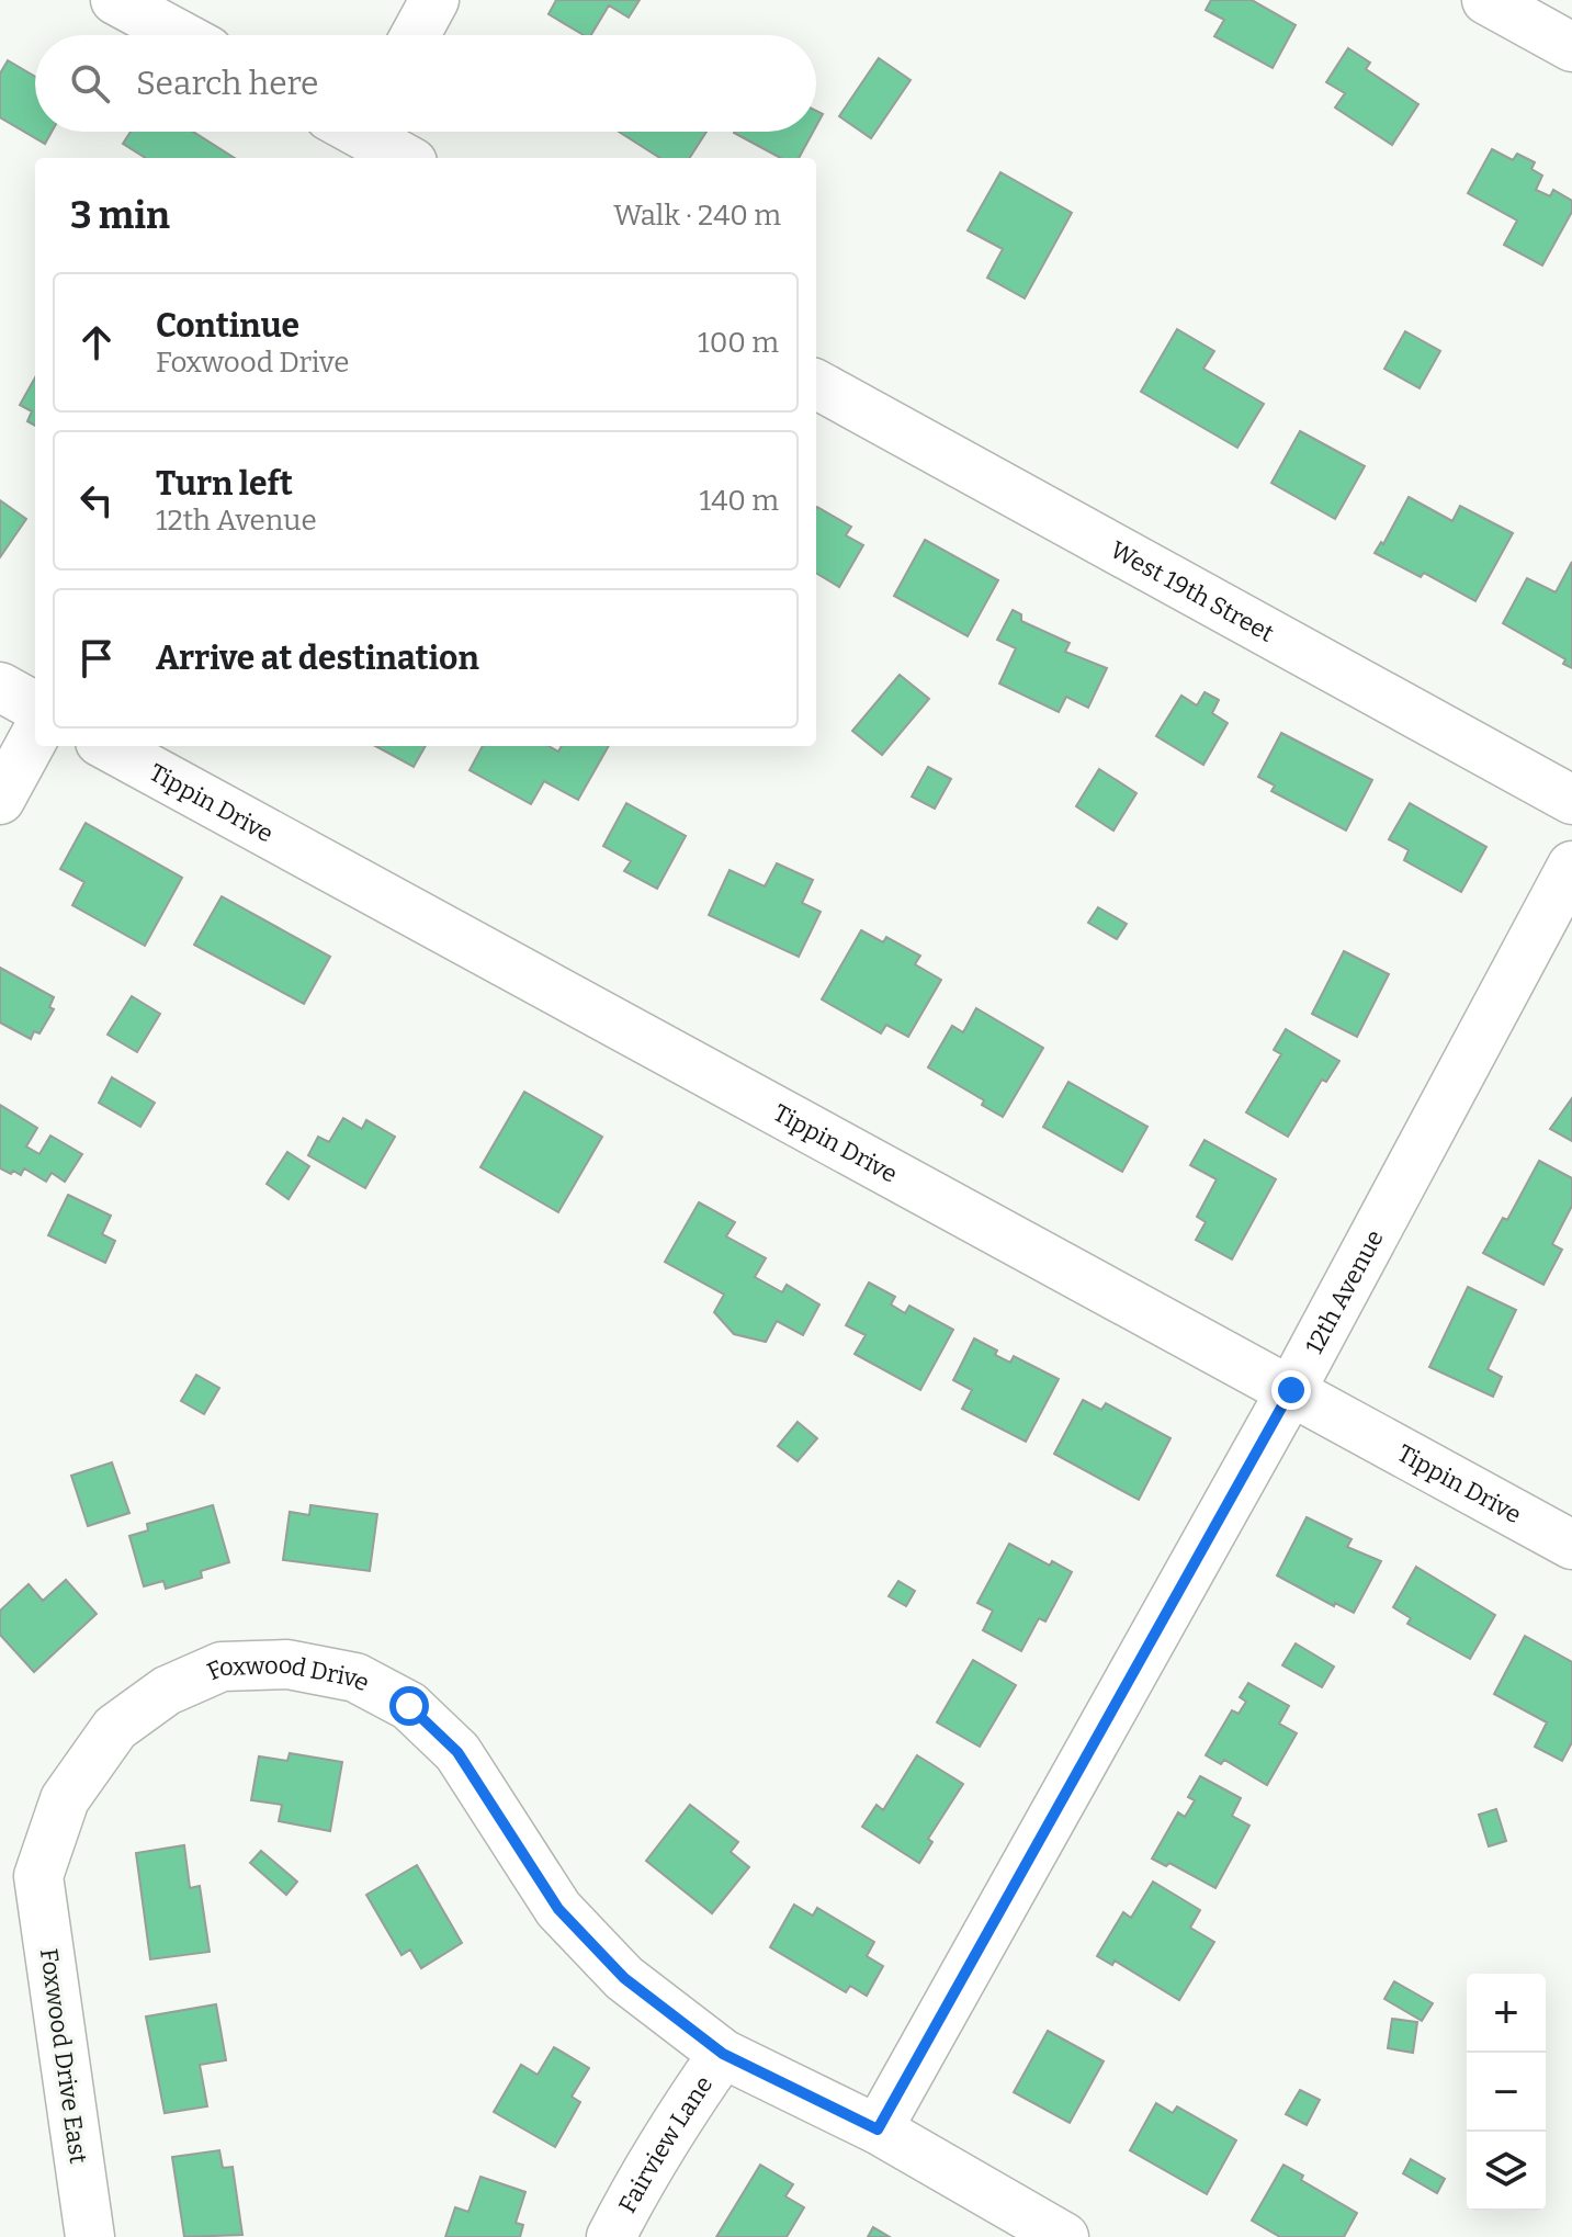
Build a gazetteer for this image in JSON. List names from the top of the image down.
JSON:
{
  "streets": {
    "street": [
      "West 19th Street",
      "Tippin Drive",
      "12th Avenue",
      "Foxwood Drive",
      "Foxwood Drive East",
      "Fairview Lane"
    ]
  },
  "crossings": [
    ["Tippin Drive", "12th Avenue"],
    ["12th Avenue", "Foxwood Drive"],
    ["Foxwood Drive", "Foxwood Drive East"],
    ["Foxwood Drive", "Fairview Lane"]
  ],
  "page": {
    "search": "Search here",
    "heading": ["3 min", "Walk · 240 m"],
    "list": [
      ["Continue", "Foxwood Drive", "100 m"],
      ["Turn left", "12th Avenue", "140 m"],
      "Arrive at destination"
    ],
    "map_buttons": ["+", "−"]
  }
}
